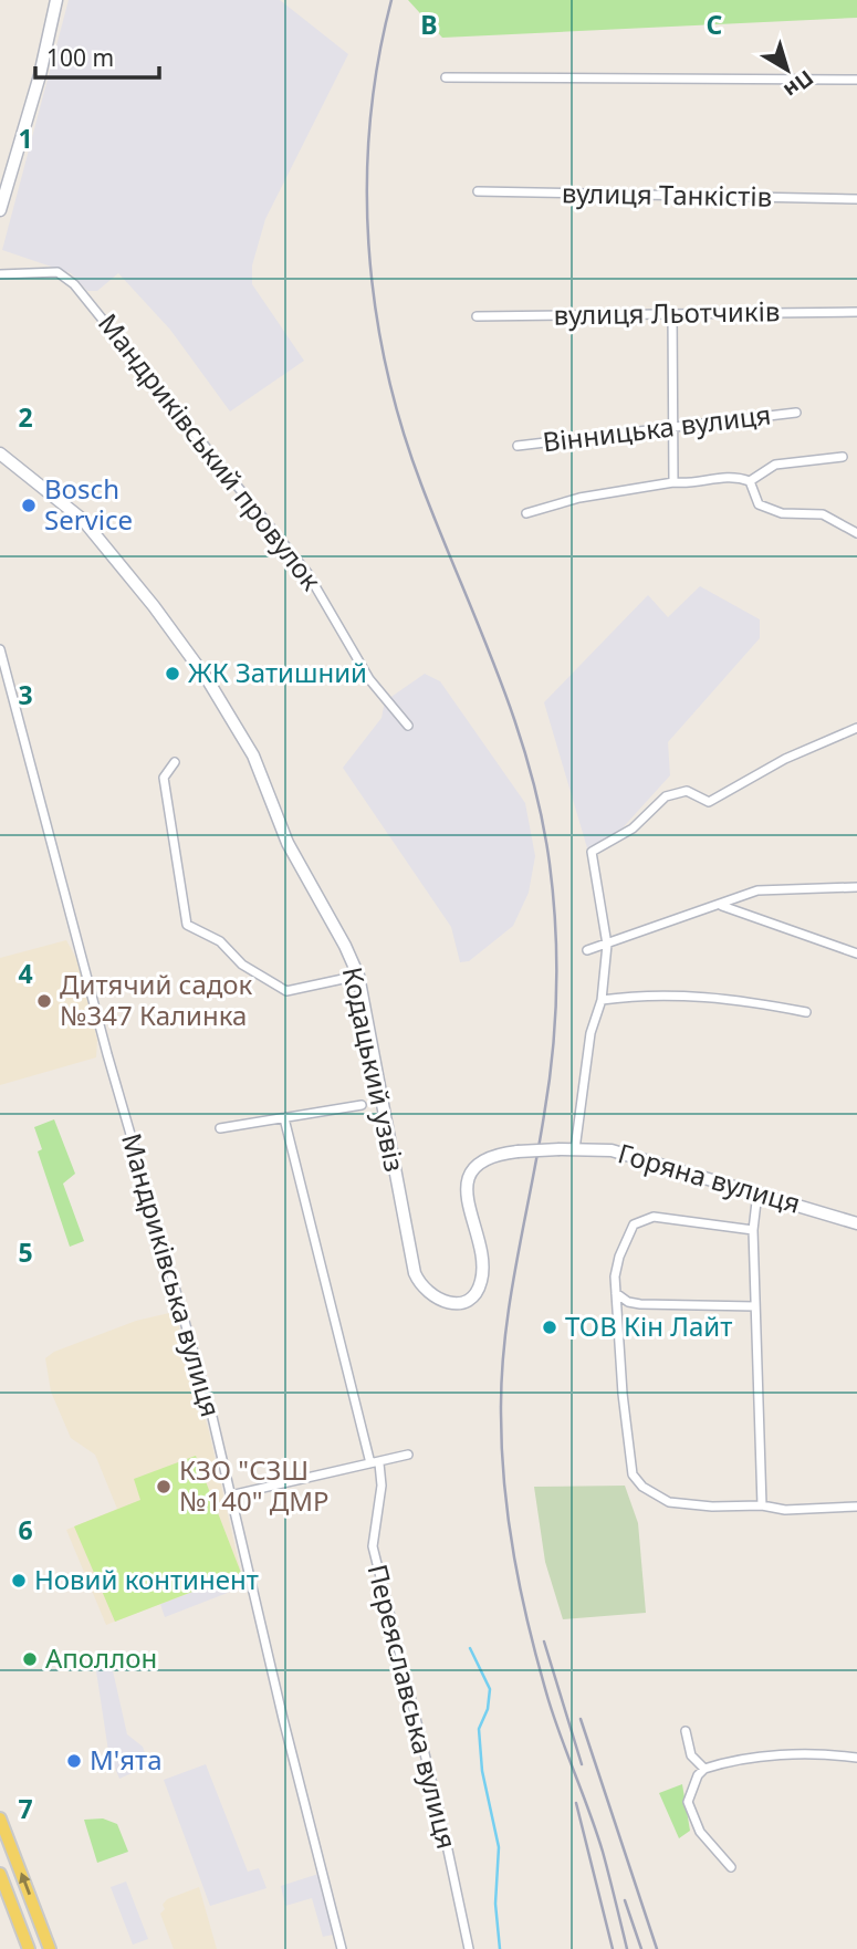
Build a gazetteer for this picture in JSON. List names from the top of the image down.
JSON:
{
  "streets": {
    "street": [
      "вулиця Танкістів",
      "вулиця Льотчиків",
      "Вінницька вулиця",
      "Мандриківський провулок",
      "Кодацький узвіз",
      "Горяна вулиця",
      "Мандриківська вулиця",
      "Переяславська вулиця"
    ]
  },
  "crossings": [
    ["Кодацький узвіз", "Горяна вулиця"]
  ],
  "places": [
    "Bosch Service",
    "ЖК Затишний",
    "Дитячий садок №347 Калинка",
    "ТОВ Кін Лайт",
    "КЗО \"СЗШ №140\" ДМР",
    "Новий континент",
    "Аполлон",
    "М'ята"
  ],
  "scale_bar": "100 m",
  "north": "bottom right",
  "grid": {
    "columns": ["B", "C"],
    "rows": [
      "1",
      "2",
      "3",
      "4",
      "5",
      "6",
      "7"
    ]
  }
}
